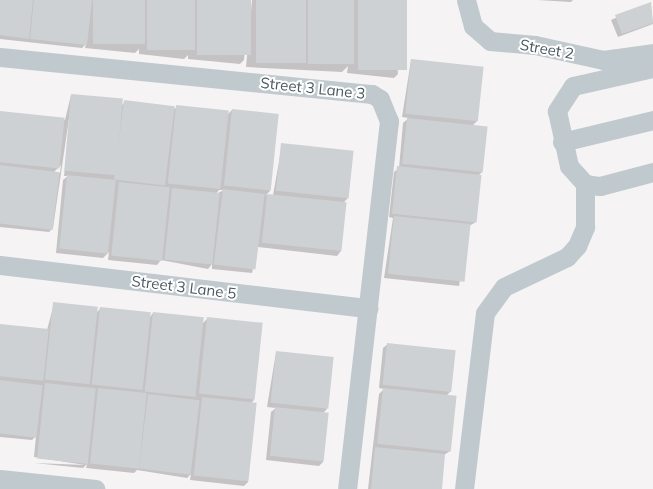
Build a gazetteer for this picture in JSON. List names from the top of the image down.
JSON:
{
  "streets": {
    "street": ["Street 2", "Street 3 Lane 3", "Street 3 Lane 5"]
  },
  "crossings": [
    ["Street 3 Lane 3", "Street 3 Lane 5"]
  ]
}
